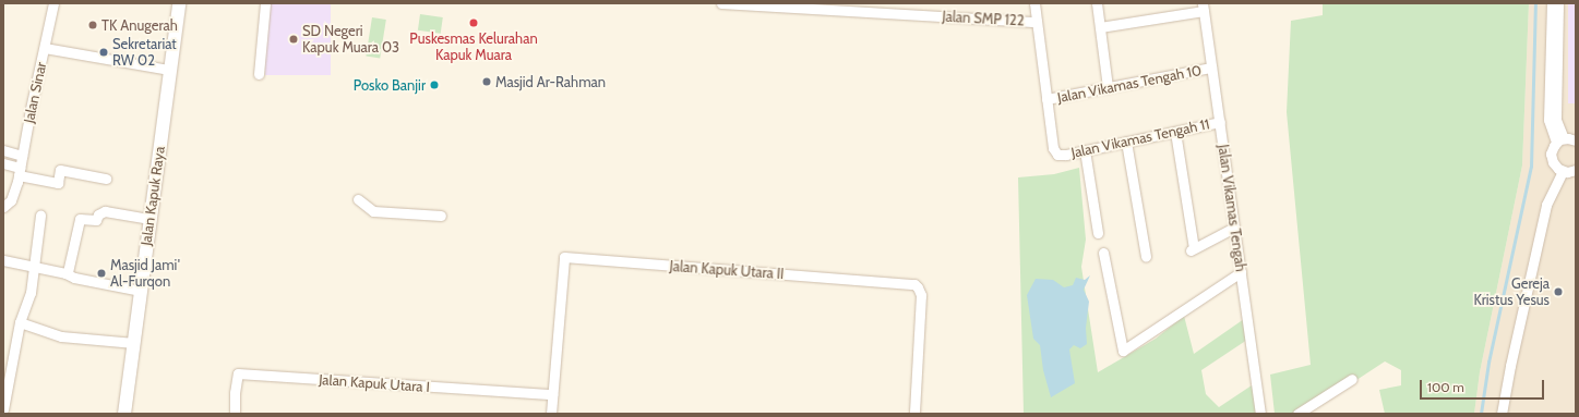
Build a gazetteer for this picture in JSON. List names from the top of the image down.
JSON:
{
  "streets": {
    "main road": ["Jalan Kapuk Raya"],
    "street": [
      "Jalan SMP 122",
      "Jalan Vikamas Tengah 10",
      "Jalan Sinar",
      "Jalan Vikamas Tengah 11",
      "Jalan Vikamas Tengah",
      "Jalan Kapuk Utara II",
      "Jalan Kapuk Utara I"
    ]
  },
  "crossings": [
    ["Jalan SMP 122", "Jalan Vikamas Tengah 11"],
    ["Jalan Vikamas Tengah 10", "Jalan Vikamas Tengah 11"],
    ["Jalan Vikamas Tengah 10", "Jalan Vikamas Tengah"],
    ["Jalan Sinar", "Jalan Kapuk Raya"],
    ["Jalan Vikamas Tengah 11", "Jalan Vikamas Tengah"],
    ["Jalan Kapuk Utara II", "Jalan Kapuk Utara I"]
  ],
  "places": [
    "Puskesmas Kelurahan Kapuk Muara",
    "TK Anugerah",
    "SD Negeri Kapuk Muara 03",
    "Sekretariat RW 02",
    "Masjid Ar-Rahman",
    "Posko Banjir",
    "Masjid Jami' Al-Furqon",
    "Gereja Kristus Yesus"
  ],
  "scale_bar": "100 m"
}
